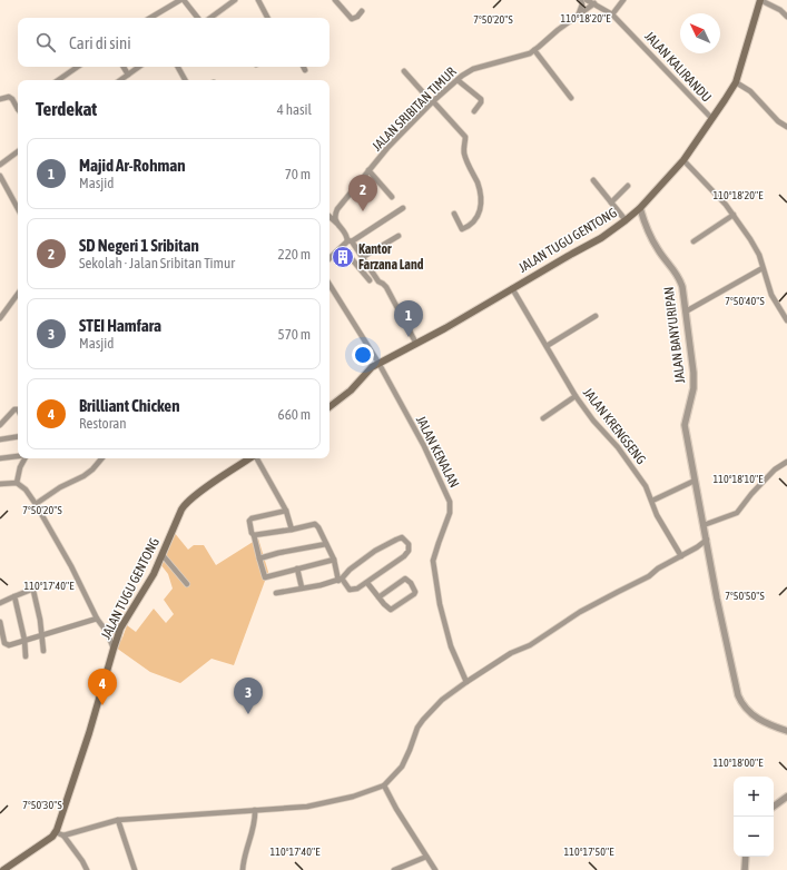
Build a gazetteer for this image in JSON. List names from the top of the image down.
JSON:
{
  "streets": {
    "main road": ["JALAN TUGU GENTONG"],
    "street": [
      "JALAN KALIRANDU",
      "JALAN SRIBITAN TIMUR",
      "JALAN BANYURIPAN",
      "JALAN KRENGSENG",
      "JALAN KENALAN"
    ]
  },
  "crossings": [
    ["JALAN KALIRANDU", "JALAN SRIBITAN TIMUR"],
    ["JALAN KALIRANDU", "JALAN TUGU GENTONG"],
    ["JALAN TUGU GENTONG", "JALAN BANYURIPAN"],
    ["JALAN TUGU GENTONG", "JALAN KRENGSENG"],
    ["JALAN TUGU GENTONG", "JALAN KENALAN"]
  ],
  "places": {
    "building": ["Kantor Farzana Land"]
  },
  "north": "top left",
  "page": {
    "search": "Cari di sini",
    "heading": ["Terdekat", "4 hasil"],
    "list": [
      {
        "mark": "1",
        "name": "Majid Ar-Rohman",
        "note": "Masjid",
        "value": "70 m"
      },
      {
        "mark": "2",
        "name": "SD Negeri 1 Sribitan",
        "note": "Sekolah · Jalan Sribitan Timur",
        "value": "220 m"
      },
      {
        "mark": "3",
        "name": "STEI Hamfara",
        "note": "Masjid",
        "value": "570 m"
      },
      {
        "mark": "4",
        "name": "Brilliant Chicken",
        "note": "Restoran",
        "value": "660 m"
      }
    ],
    "pins": [
      "2",
      "1",
      "4",
      "3"
    ],
    "map_buttons": ["+", "−"]
  },
  "coordinates": [
    "110°18'20\"E",
    "7°50'20\"S",
    "7°50'40\"S",
    "110°18'10\"E",
    "110°17'40\"E",
    "7°50'50\"S",
    "110°18'00\"E",
    "7°50'30\"S",
    "110°17'50\"E"
  ]
}
